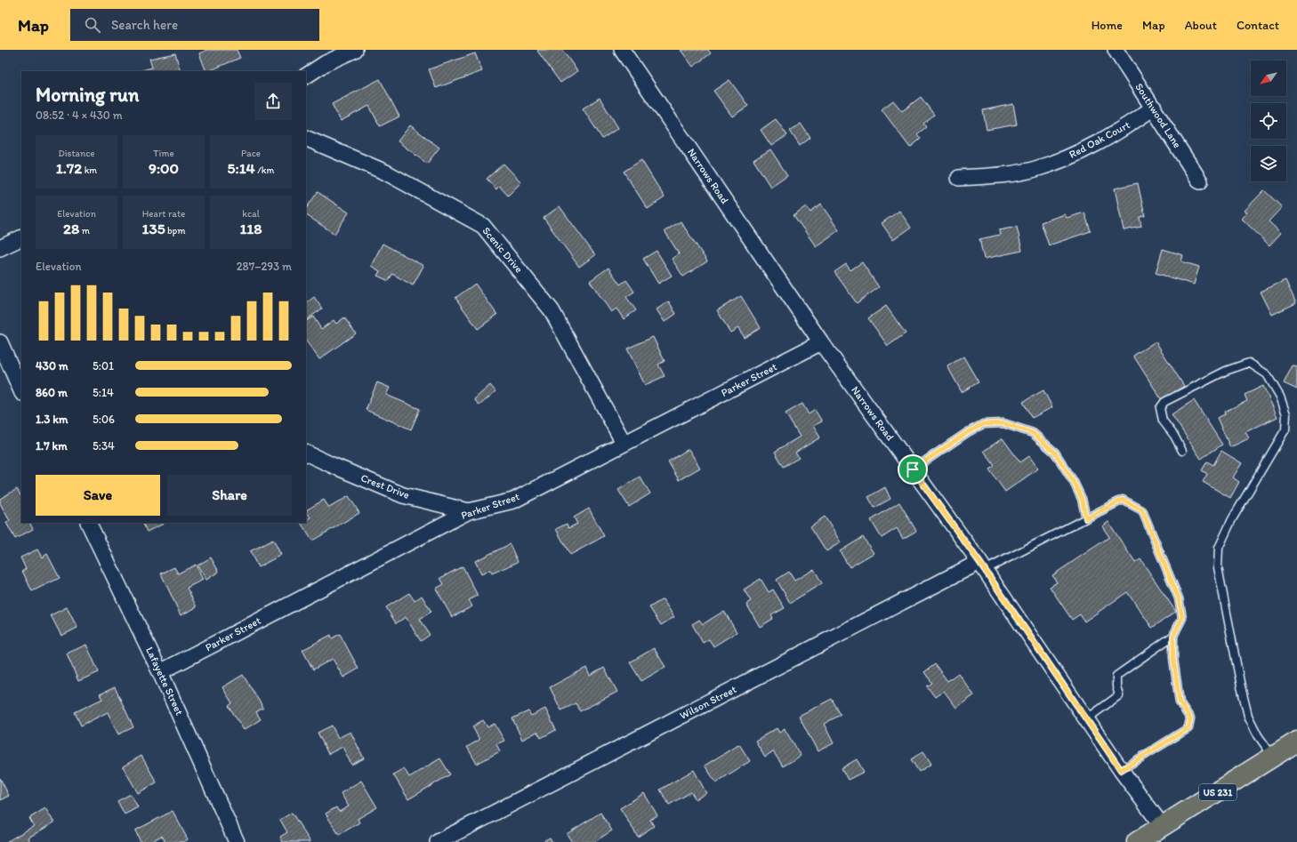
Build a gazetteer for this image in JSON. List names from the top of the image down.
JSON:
{
  "streets": {
    "highway": ["US 231"],
    "street": [
      "Southwood Lane",
      "Red Oak Court",
      "Narrows Road",
      "Scenic Drive",
      "Parker Street",
      "Crest Drive",
      "Lafayette Street",
      "Wilson Street"
    ]
  },
  "crossings": [
    ["Southwood Lane", "Red Oak Court"],
    ["Narrows Road", "Parker Street"],
    ["Narrows Road", "Wilson Street"],
    ["Narrows Road", "US 231"],
    ["Scenic Drive", "Parker Street"],
    ["Parker Street", "Crest Drive"],
    ["Parker Street", "Lafayette Street"]
  ],
  "north": "bottom left",
  "page": {
    "header": "Map",
    "search": "Search here",
    "nav": [
      "Home",
      "Map",
      "About",
      "Contact"
    ],
    "heading": ["Morning run", "08:52 · 4 × 430 m"],
    "stats": [
      ["Distance", "1.72 km"],
      ["Time", "9:00"],
      ["Pace", "5:14 /km"],
      ["Elevation", "28 m"],
      ["Heart rate", "135 bpm"],
      ["kcal", "118"]
    ],
    "chart": ["Elevation", "287–293 m"],
    "list": [
      {
        "name": "430 m",
        "note": "5:01"
      },
      {
        "name": "860 m",
        "note": "5:14"
      },
      {
        "name": "1.3 km",
        "note": "5:06"
      },
      {
        "name": "1.7 km",
        "note": "5:34"
      }
    ],
    "buttons": ["Save", "Share"]
  }
}
